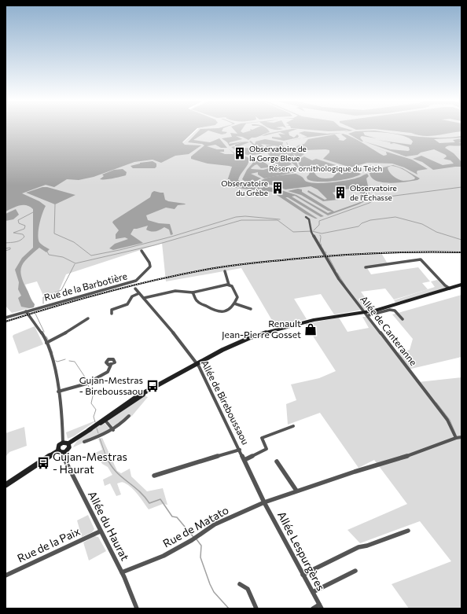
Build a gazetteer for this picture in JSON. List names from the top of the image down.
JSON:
{
  "streets": {
    "street": [
      "Rue de la Barbotière",
      "Allée de Canteranne",
      "Allée de Bireboussaou",
      "Allée du Haurat",
      "Rue de Matato",
      "Rue de la Paix",
      "Allée Lespurgères"
    ]
  },
  "crossings": [
    ["Allée de Canteranne", "Rue de Matato"],
    ["Allée de Bireboussaou", "Rue de Matato"],
    ["Allée de Bireboussaou", "Allée Lespurgères"],
    ["Allée du Haurat", "Rue de Matato"],
    ["Allée du Haurat", "Rue de la Paix"],
    ["Rue de Matato", "Allée Lespurgères"]
  ],
  "parks": ["Réserve ornithologique du Teich"],
  "places": {
    "building": ["Observatoire de la Gorge Bleue", "Observatoire du Grèbe", "Observatoire de l'Échasse"],
    "shop": ["Renault Jean-Pierre Gosset"],
    "bus stop": ["Gujan-Mestras - Bireboussaou", "Gujan-Mestras - Haurat"]
  }
}
